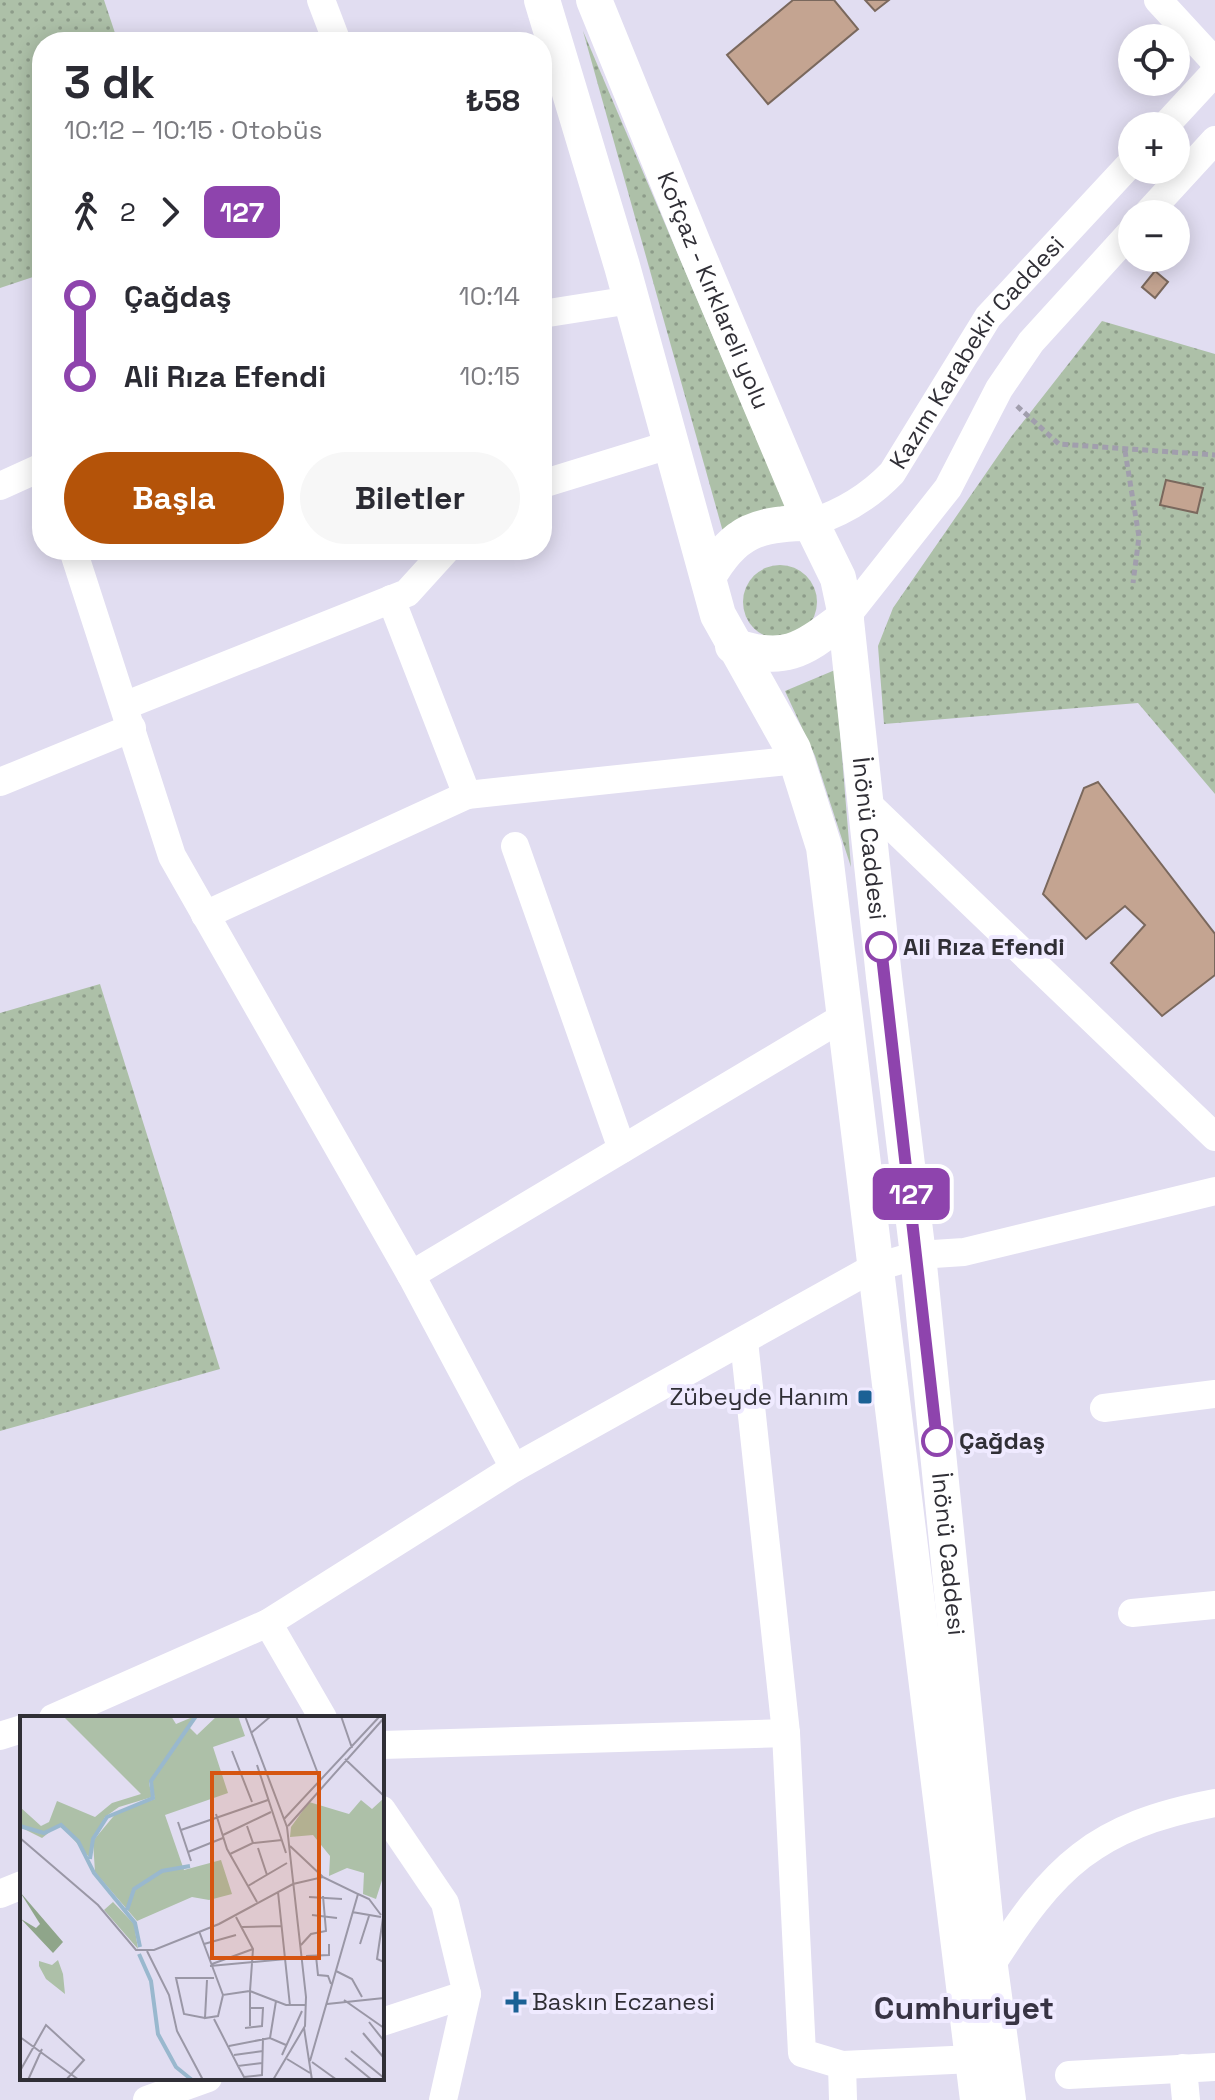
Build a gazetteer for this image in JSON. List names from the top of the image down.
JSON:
{
  "streets": {
    "main road": ["Kofçaz - Kırklareli yolu", "İnönü Caddesi"],
    "street": ["Kazım Karabekir Caddesi"]
  },
  "crossings": [
    ["Kofçaz - Kırklareli yolu", "Kazım Karabekir Caddesi"],
    ["Kofçaz - Kırklareli yolu", "İnönü Caddesi"],
    ["Kazım Karabekir Caddesi", "İnönü Caddesi"]
  ],
  "districts": ["Cumhuriyet"],
  "places": {
    "other": ["Ali Rıza Efendi", "Çağdaş"],
    "transit": ["Zübeyde Hanım"],
    "health": ["Baskın Eczanesi"]
  },
  "lines": ["bus line 127"],
  "page": {
    "on_map": "127",
    "map_buttons": ["+", "−"],
    "heading": ["3 dk", "10:12 – 10:15 · Otobüs", "₺58"],
    "legs": ["2", "127"],
    "list": [
      {
        "name": "Çağdaş",
        "value": "10:14"
      },
      {
        "name": "Ali Rıza Efendi",
        "value": "10:15"
      }
    ],
    "buttons": ["Başla", "Biletler"]
  }
}
